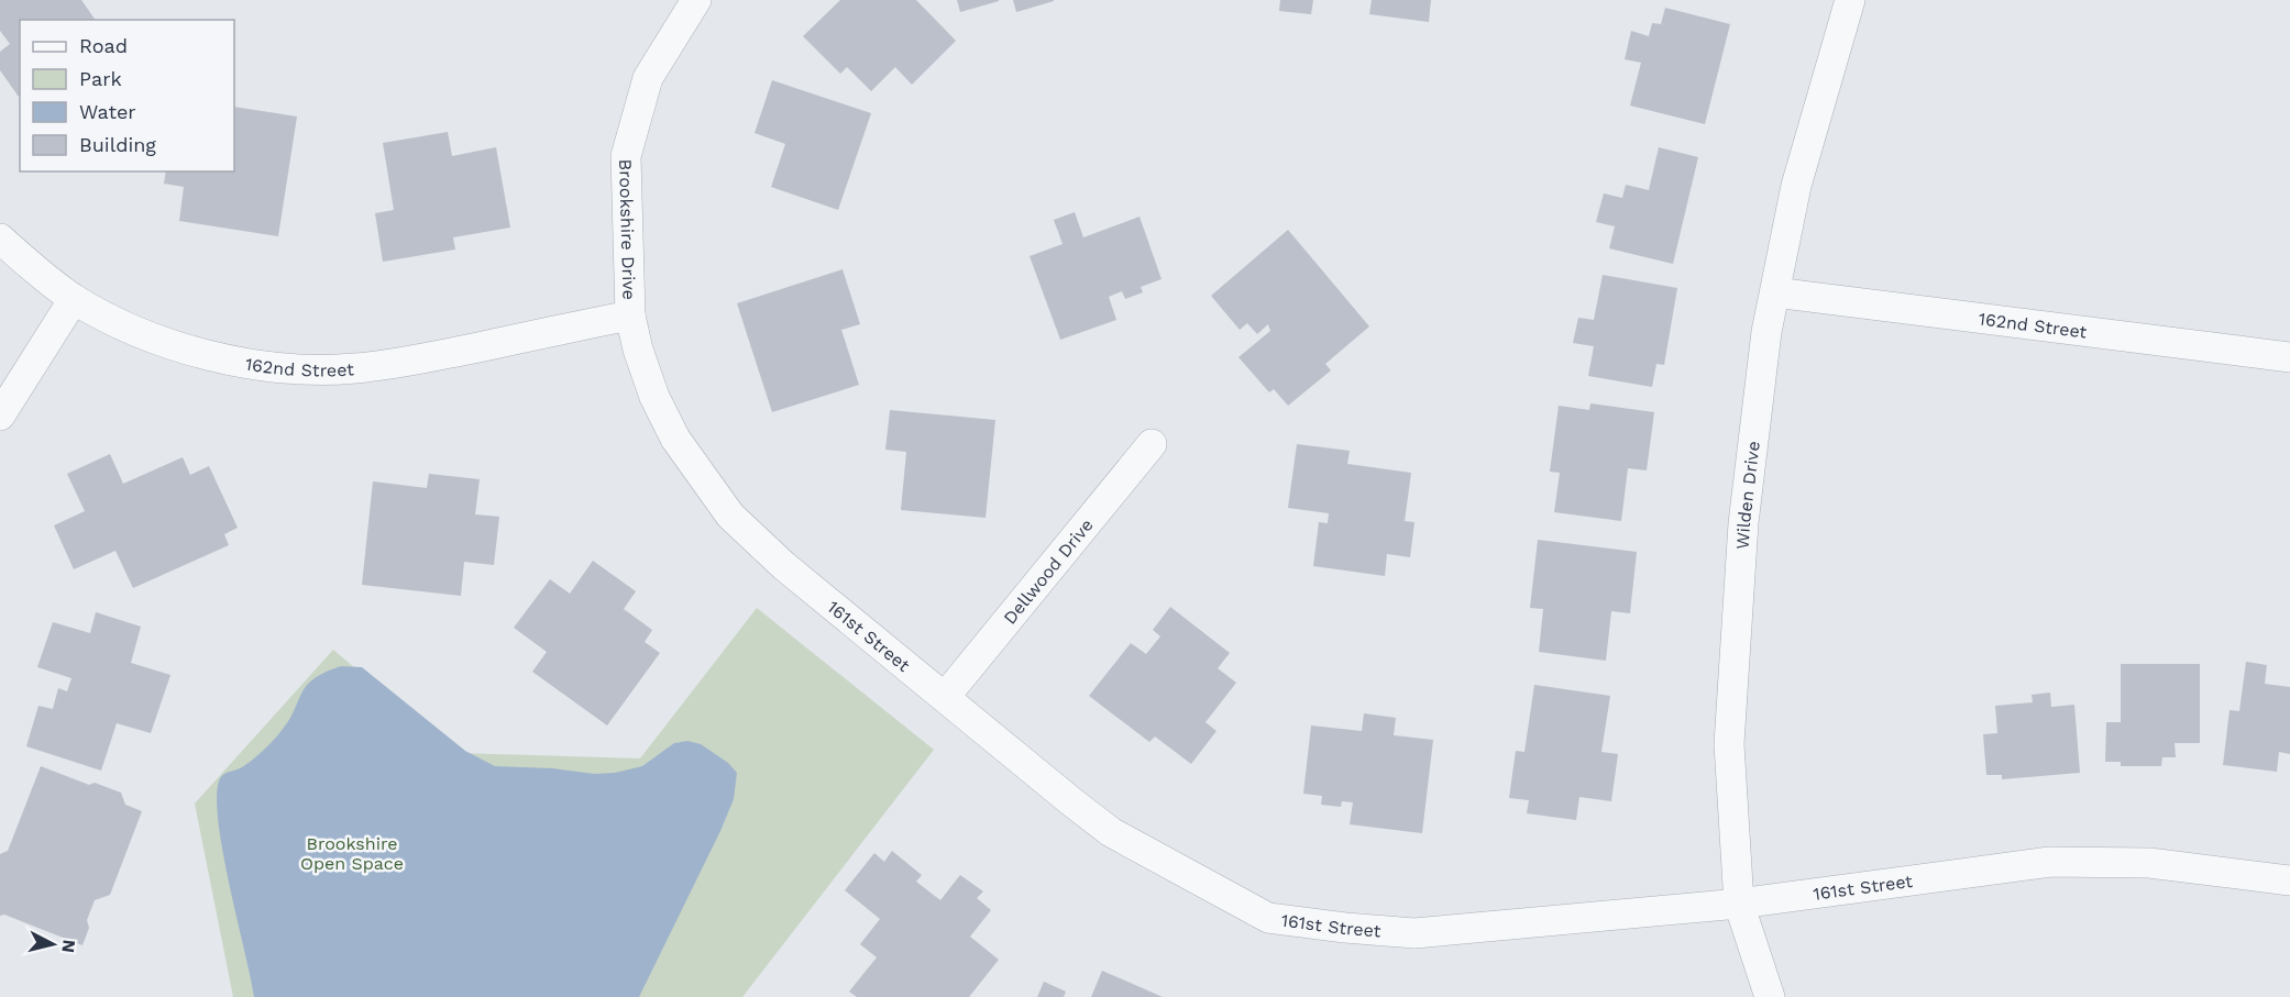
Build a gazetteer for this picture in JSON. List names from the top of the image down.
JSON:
{
  "streets": {
    "street": [
      "Brookshire Drive",
      "162nd Street",
      "Wilden Drive",
      "Dellwood Drive",
      "161st Street"
    ]
  },
  "crossings": [
    ["Brookshire Drive", "162nd Street"],
    ["Brookshire Drive", "161st Street"],
    ["162nd Street", "Wilden Drive"],
    ["162nd Street", "161st Street"],
    ["Wilden Drive", "161st Street"],
    ["Dellwood Drive", "161st Street"]
  ],
  "parks": ["Brookshire Open Space"],
  "legend": [
    "Road",
    "Park",
    "Water",
    "Building"
  ],
  "north": "right"
}
